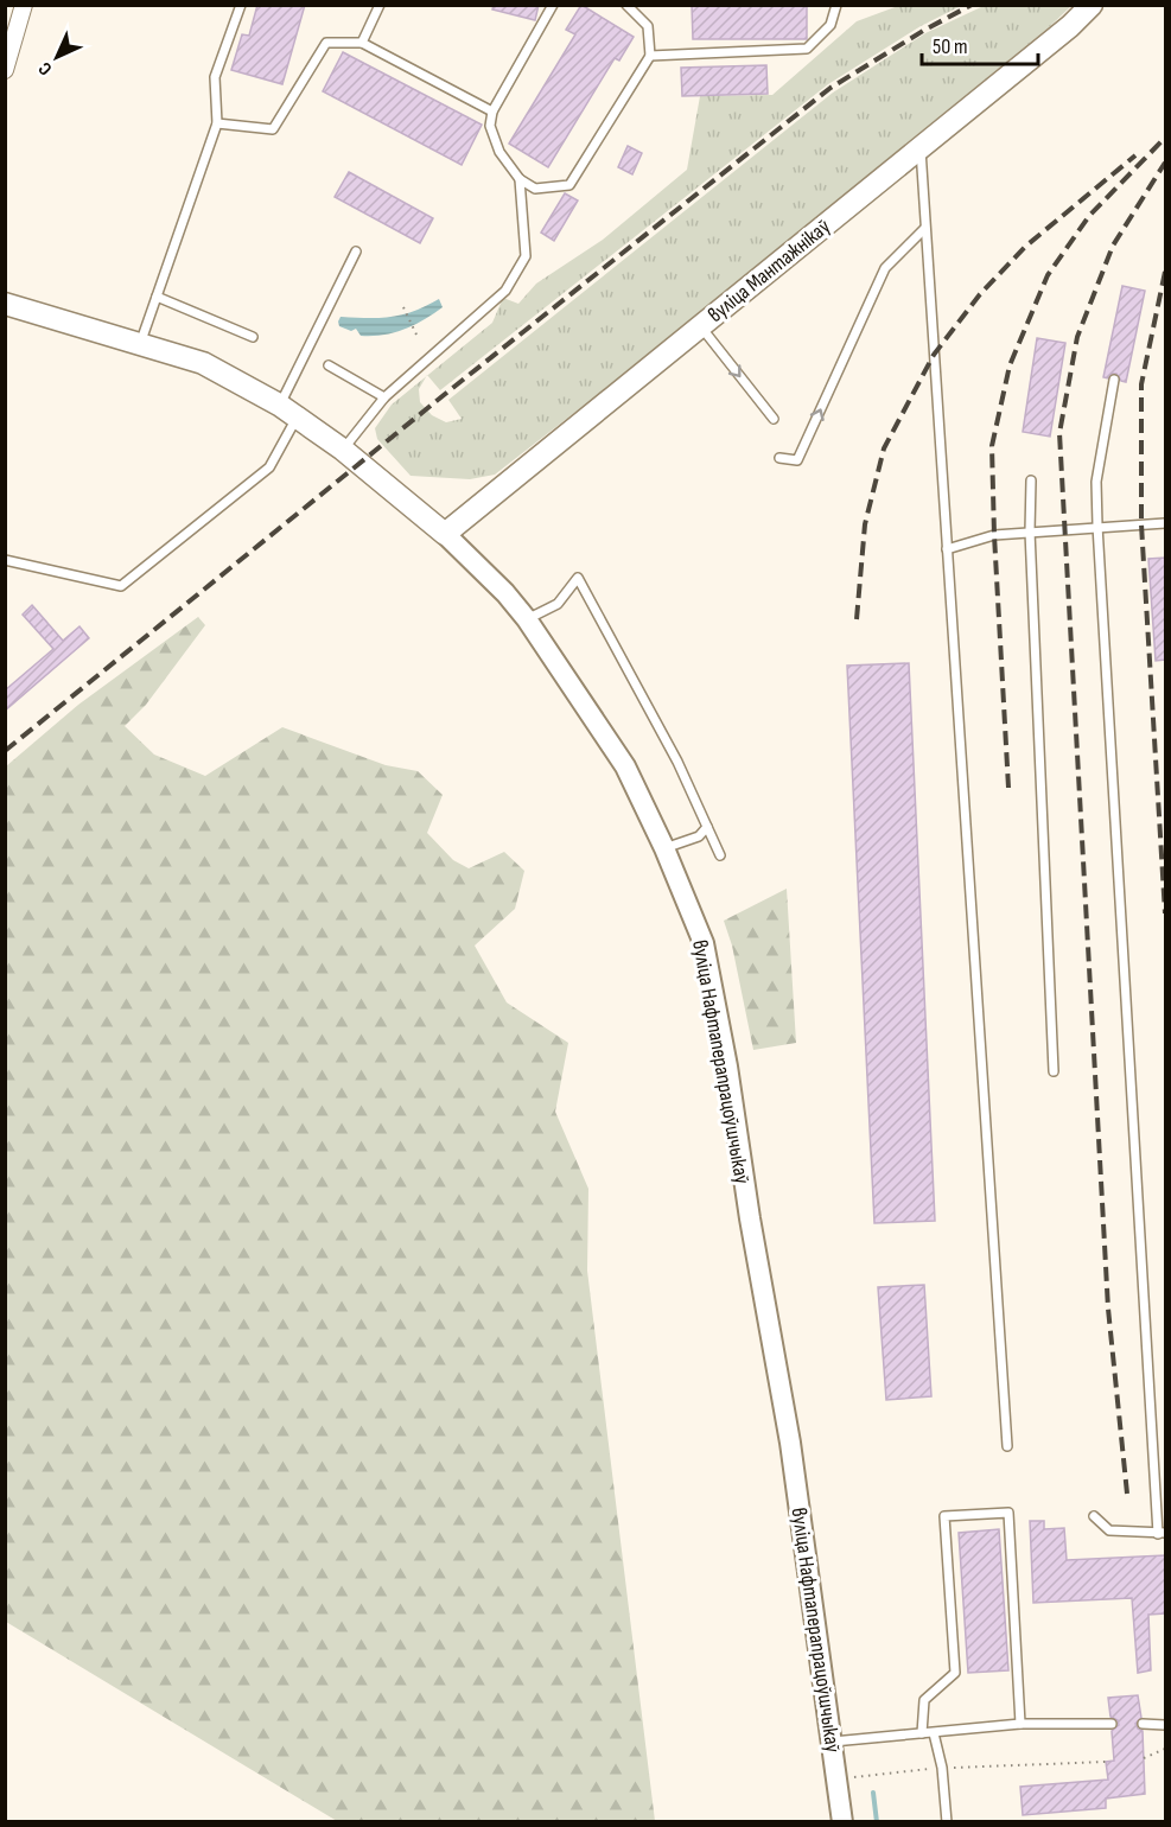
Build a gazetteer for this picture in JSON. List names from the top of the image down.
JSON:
{
  "streets": {
    "main road": ["вуліца Мантажнікаў", "вуліца Нафтаперапрацоўшчыкаў"]
  },
  "crossings": [
    ["вуліца Мантажнікаў", "вуліца Нафтаперапрацоўшчыкаў"]
  ],
  "scale_bar": "50 m",
  "north": "bottom left"
}
